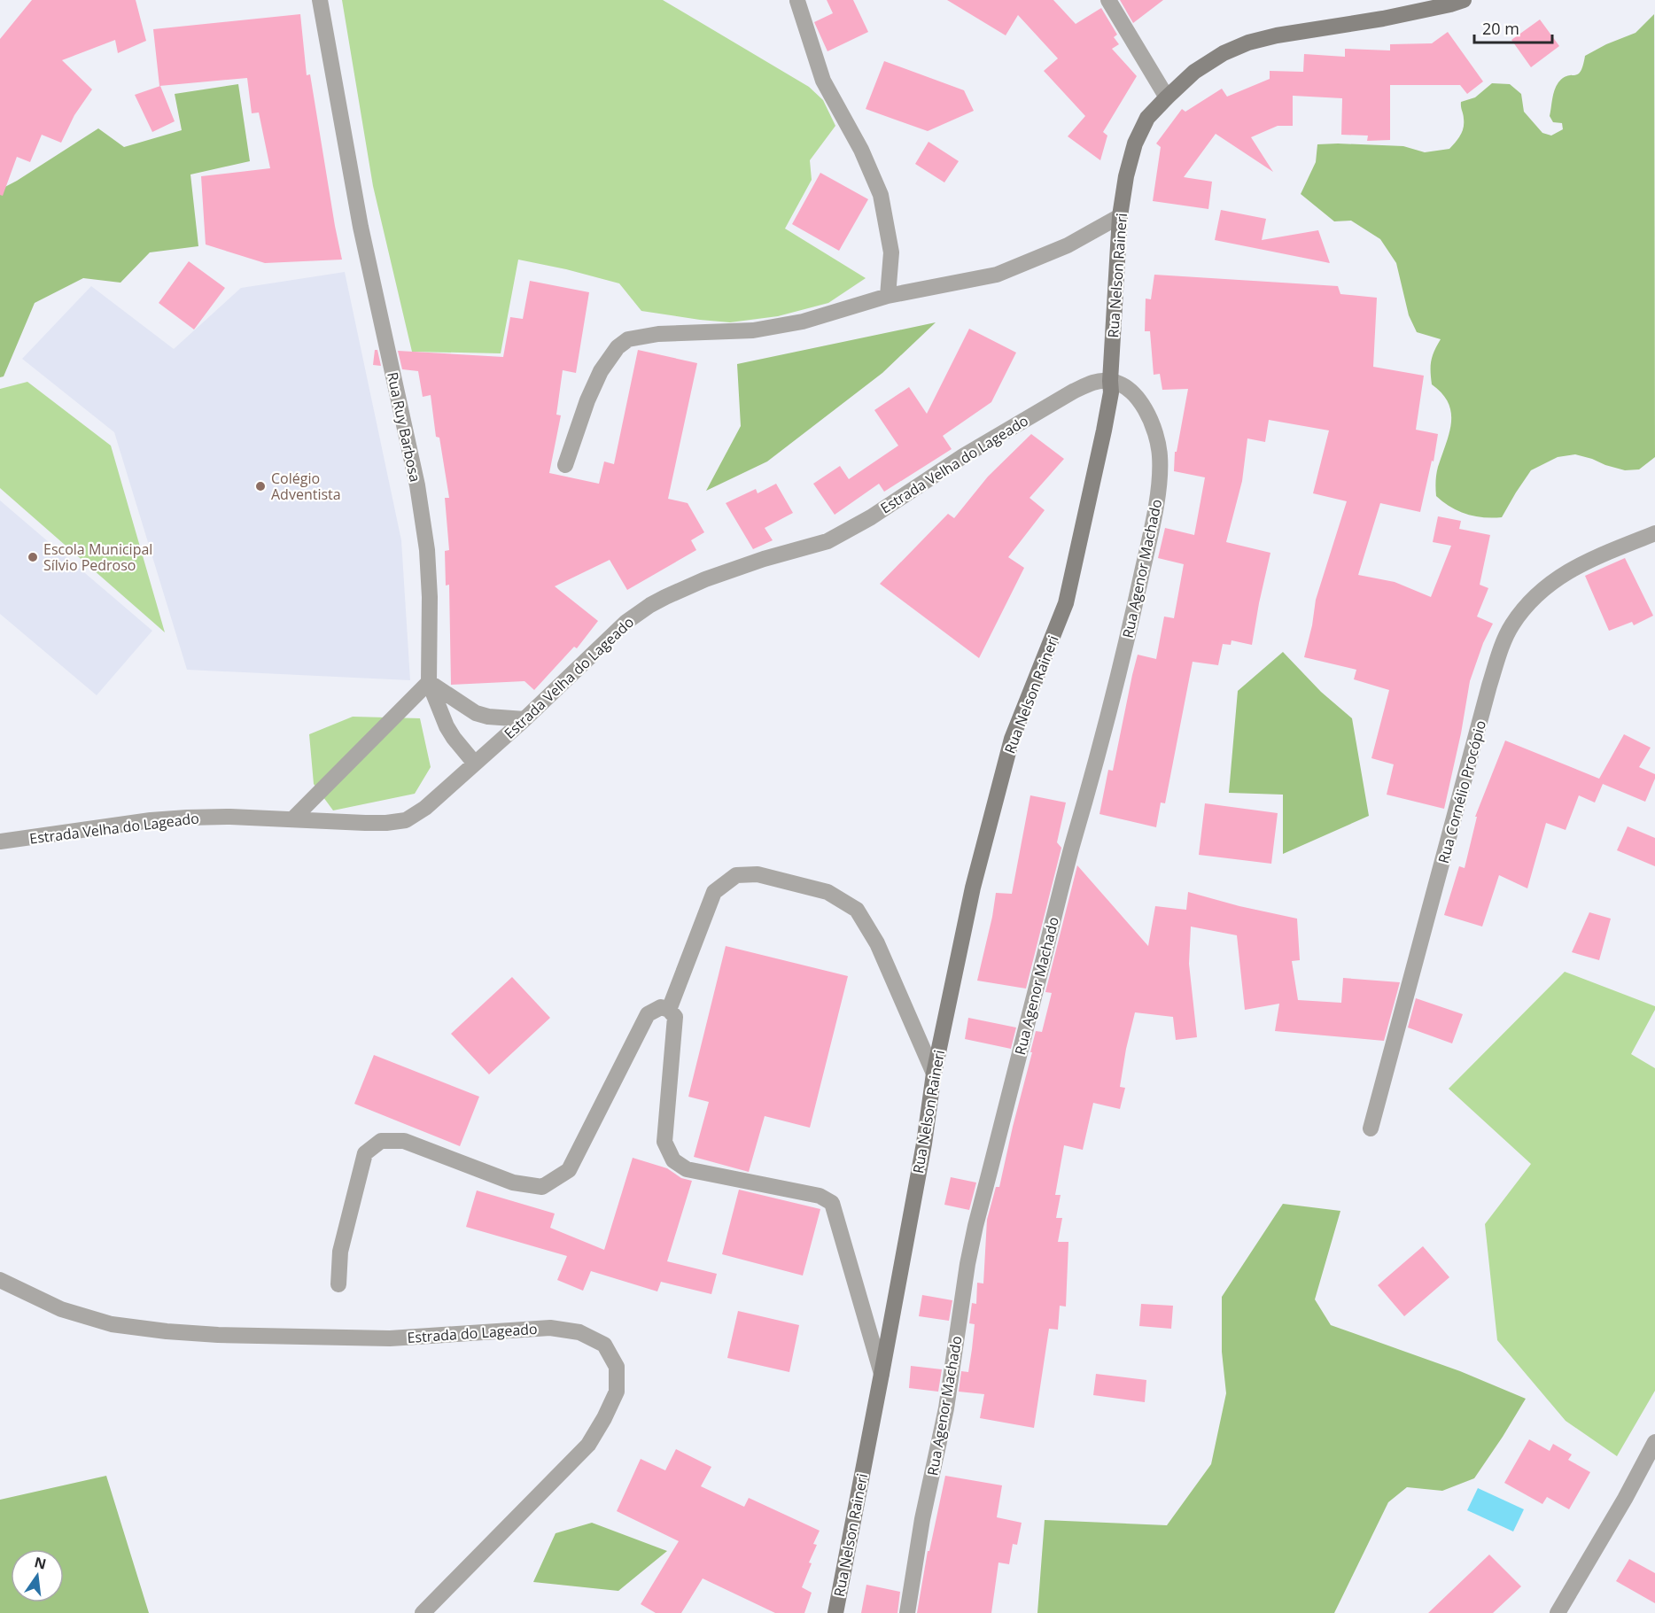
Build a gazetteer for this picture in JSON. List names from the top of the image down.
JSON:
{
  "streets": {
    "main road": ["Rua Nelson Raineri"],
    "street": [
      "Rua Ruy Barbosa",
      "Estrada Velha do Lageado",
      "Rua Agenor Machado",
      "Rua Cornélio Procópio",
      "Estrada do Lageado"
    ]
  },
  "crossings": [
    ["Rua Nelson Raineri", "Estrada Velha do Lageado"],
    ["Rua Nelson Raineri", "Rua Agenor Machado"],
    ["Estrada Velha do Lageado", "Rua Agenor Machado"]
  ],
  "places": ["Colégio Adventista", "Escola Municipal Sílvio Pedroso"],
  "scale_bar": "20 m",
  "north": "top"
}
